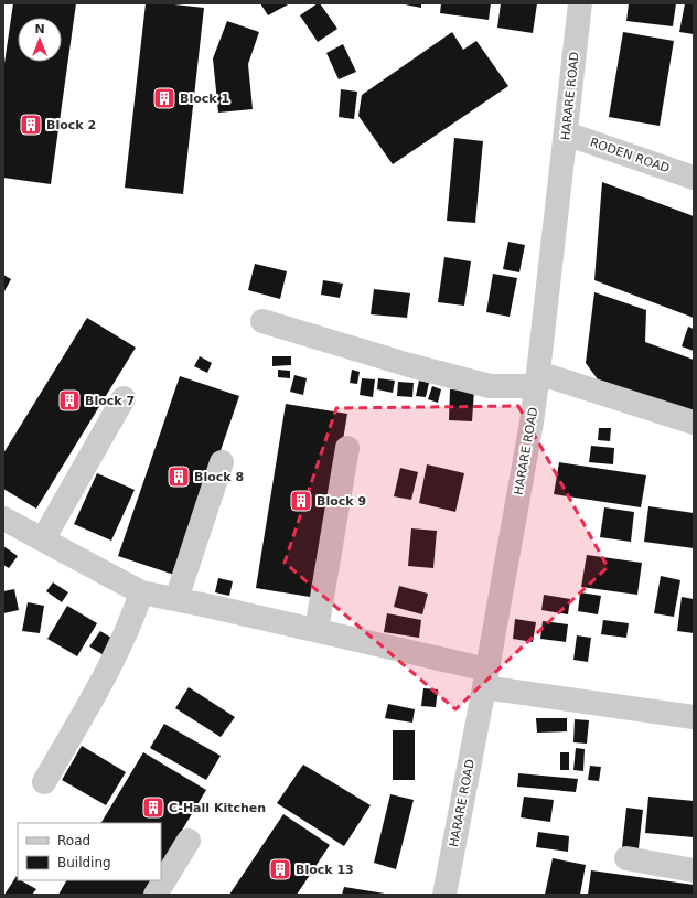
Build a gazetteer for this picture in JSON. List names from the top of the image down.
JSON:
{
  "streets": {
    "street": ["HARARE ROAD", "RODEN ROAD"]
  },
  "crossings": [
    ["HARARE ROAD", "RODEN ROAD"]
  ],
  "places": {
    "building": [
      "Block 1",
      "Block 2",
      "Block 7",
      "Block 8",
      "Block 9",
      "C-Hall Kitchen",
      "Block 13"
    ]
  },
  "legend": ["Road", "Building"],
  "north": "top"
}
